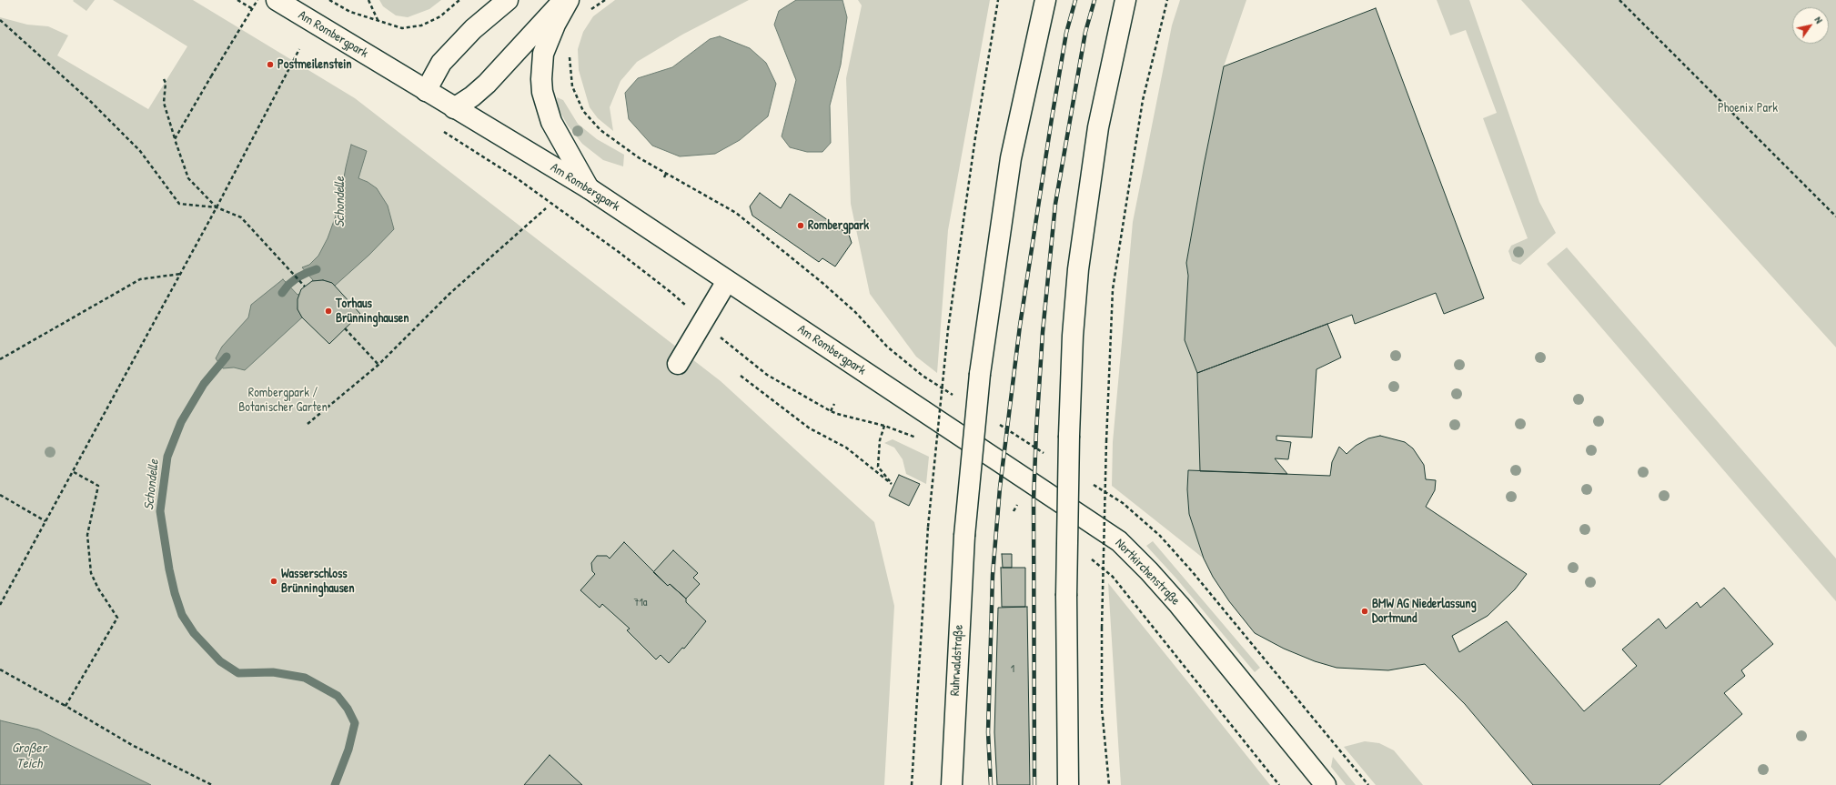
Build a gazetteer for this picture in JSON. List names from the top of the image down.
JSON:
{
  "streets": {
    "main road": ["Am Rombergpark", "Nortkirchenstraße", "Ruhrwaldstraße"]
  },
  "crossings": [
    ["Am Rombergpark", "Nortkirchenstraße"]
  ],
  "water": ["Schondelle", "Großer Teich"],
  "parks": ["Phoenix Park", "Rombergpark / Botanischer Garten"],
  "places": [
    "Postmeilenstein",
    "Rombergpark",
    "Torhaus Brünninghausen",
    "Wasserschloss Brünninghausen",
    "BMW AG Niederlassung Dortmund"
  ],
  "house_numbers": ["71a", "1"],
  "north": "top right"
}
